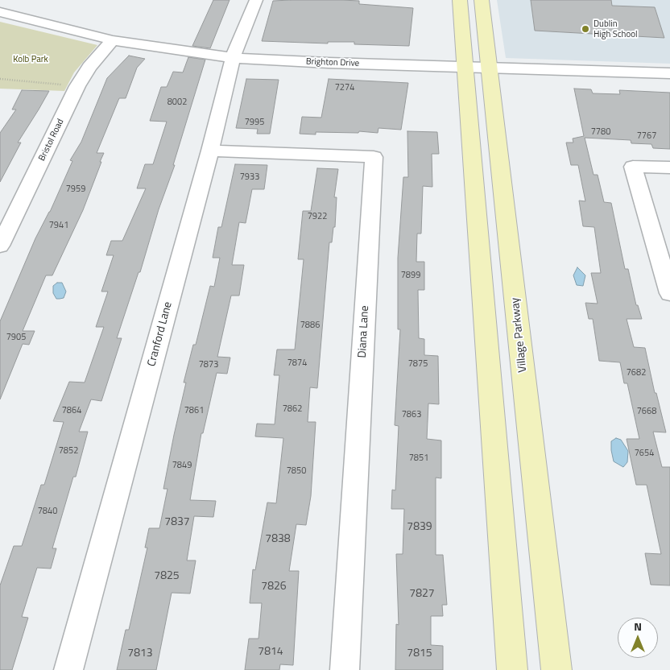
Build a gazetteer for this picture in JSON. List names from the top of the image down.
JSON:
{
  "streets": {
    "street": [
      "Brighton Drive",
      "Bristol Road",
      "Diana Lane",
      "Cranford Lane",
      "Village Parkway"
    ]
  },
  "crossings": [
    ["Brighton Drive", "Bristol Road"],
    ["Brighton Drive", "Cranford Lane"],
    ["Brighton Drive", "Village Parkway"],
    ["Diana Lane", "Cranford Lane"]
  ],
  "parks": ["Kolb Park"],
  "places": ["Dublin High School"],
  "house_numbers": [
    "7274",
    "8002",
    "7995",
    "7780",
    "7767",
    "7933",
    "7959",
    "7922",
    "7941",
    "7899",
    "7886",
    "7905",
    "7874",
    "7875",
    "7873",
    "7682",
    "7862",
    "7864",
    "7861",
    "7668",
    "7863",
    "7852",
    "7654",
    "7851",
    "7849",
    "7850",
    "7840",
    "7837",
    "7839",
    "7838",
    "7825",
    "7826",
    "7827",
    "7814",
    "7813",
    "7815"
  ],
  "north": "top"
}
